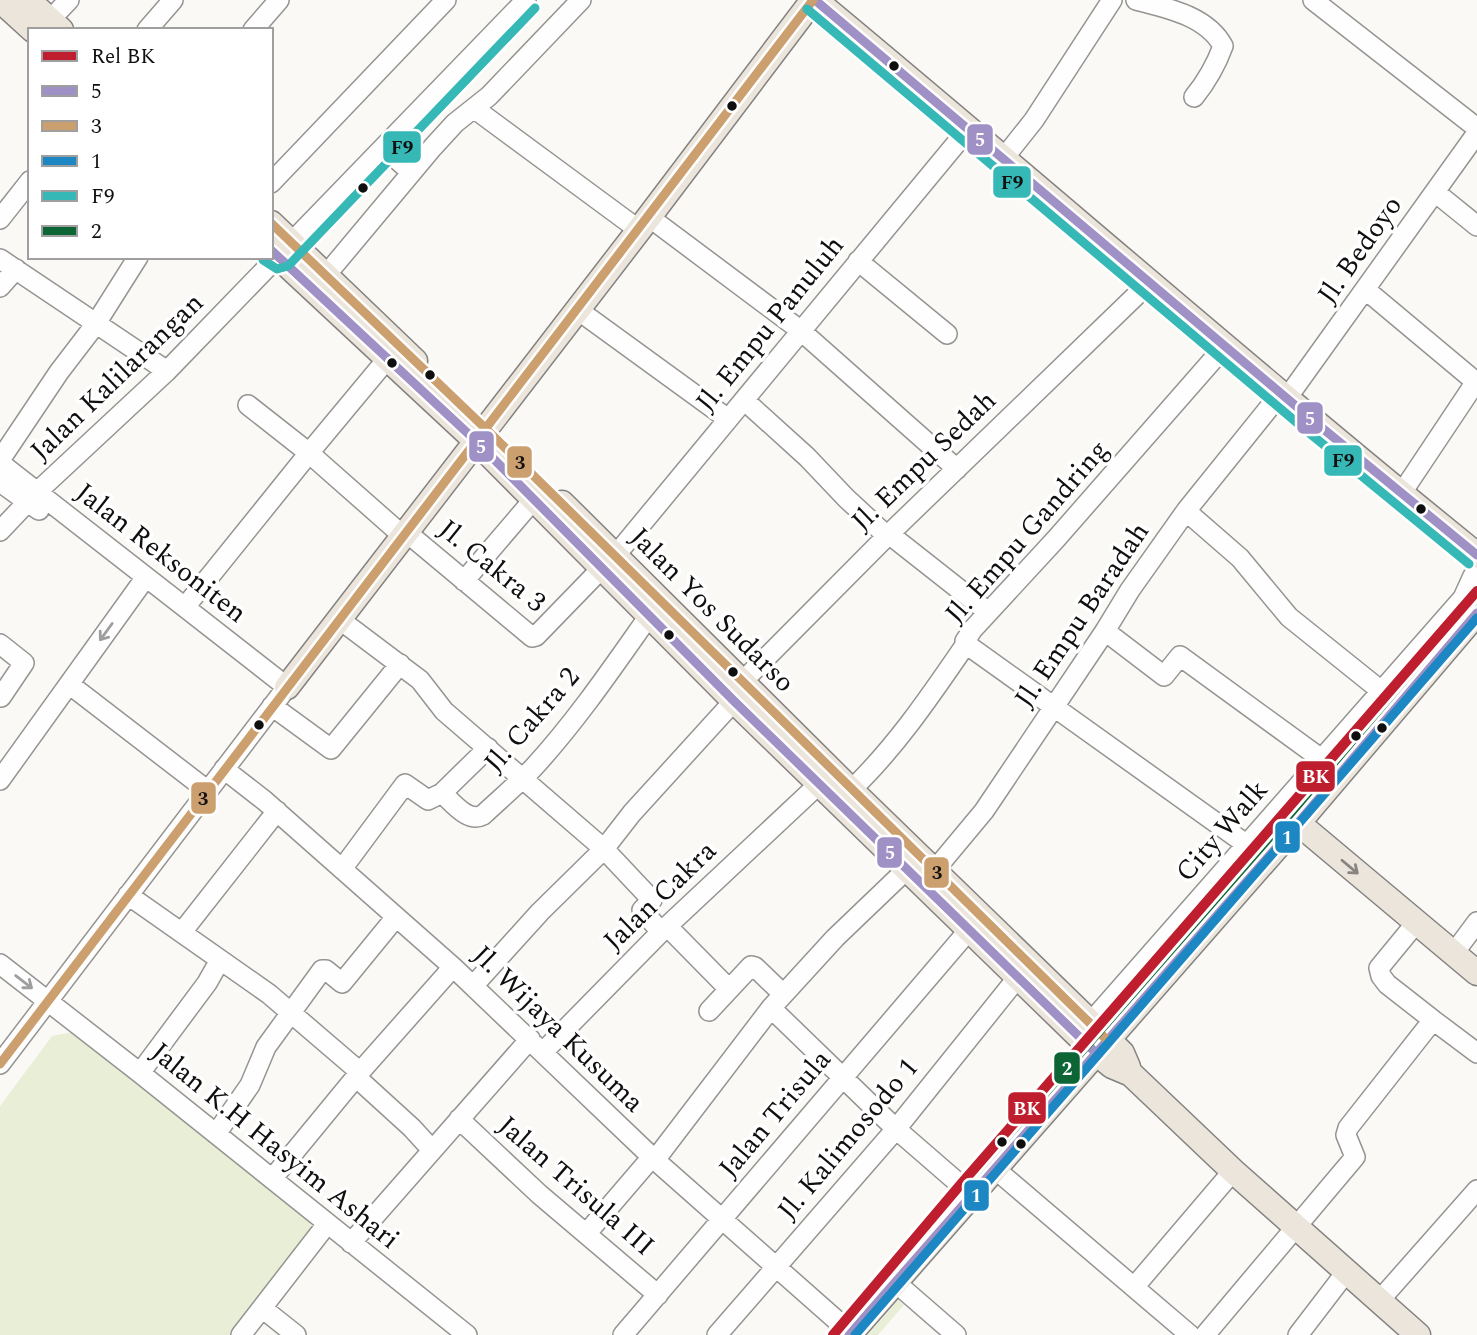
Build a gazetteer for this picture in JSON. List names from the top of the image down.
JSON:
{
  "streets": {
    "main road": ["Jalan Yos Sudarso"],
    "street": [
      "Jl. Bedoyo",
      "Jl. Empu Panuluh",
      "Jalan Kalilarangan",
      "Jl. Empu Sedah",
      "Jl. Empu Gandring",
      "Jalan Reksoniten",
      "Jl. Cakra 3",
      "Jl. Empu Baradah",
      "Jl. Cakra 2",
      "City Walk",
      "Jalan Cakra",
      "Jl. Wijaya Kusuma",
      "Jalan Trisula",
      "Jl. Kalimosodo 1",
      "Jalan K.H Hasyim Ashari",
      "Jalan Trisula III"
    ]
  },
  "crossings": [
    ["Jl. Bedoyo", "Jl. Empu Baradah"],
    ["Jl. Empu Panuluh", "Jl. Cakra 3"],
    ["Jl. Empu Panuluh", "Jalan Yos Sudarso"],
    ["Jalan Kalilarangan", "Jalan Reksoniten"],
    ["Jalan Kalilarangan", "Jalan Yos Sudarso"],
    ["Jl. Empu Sedah", "Jalan Yos Sudarso"],
    ["Jl. Empu Sedah", "Jl. Wijaya Kusuma"],
    ["Jl. Empu Gandring", "Jalan Yos Sudarso"],
    ["Jl. Cakra 3", "Jalan Yos Sudarso"],
    ["Jalan Yos Sudarso", "Jl. Empu Baradah"],
    ["Jalan Yos Sudarso", "Jl. Cakra 2"],
    ["Jalan Yos Sudarso", "Jalan Cakra"],
    ["Jalan Yos Sudarso", "Jalan Trisula"],
    ["Jalan Yos Sudarso", "Jl. Kalimosodo 1"],
    ["Jalan Cakra", "Jl. Wijaya Kusuma"],
    ["Jalan Cakra", "Jalan K.H Hasyim Ashari"],
    ["Jalan Cakra", "Jalan Trisula III"],
    ["Jl. Wijaya Kusuma", "Jalan Trisula"],
    ["Jl. Wijaya Kusuma", "Jl. Kalimosodo 1"],
    ["Jalan Trisula", "Jalan Trisula III"]
  ],
  "lines": [
    "transit line 5",
    "transit line 3",
    "transit line F9",
    "rail line BK",
    "transit line 2",
    "transit line 1"
  ],
  "legend": [
    "Rel BK",
    "5",
    "3",
    "1",
    "F9",
    "2"
  ]
}
